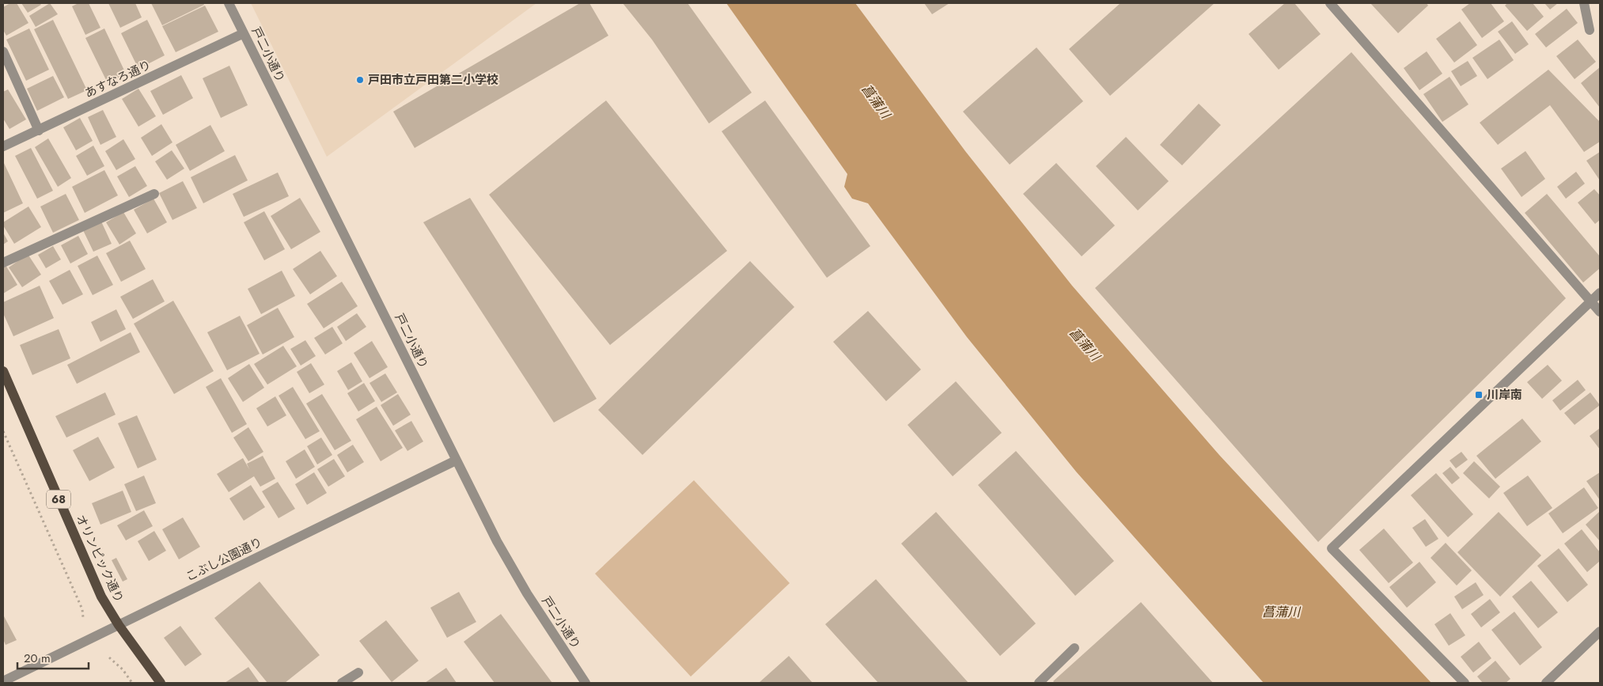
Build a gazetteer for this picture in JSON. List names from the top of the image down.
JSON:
{
  "streets": {
    "main road": ["68", "オリンピック通り"],
    "street": ["戸二小通り", "あすなろ通り", "こぶし公園通り"]
  },
  "crossings": [
    ["戸二小通り", "あすなろ通り"],
    ["戸二小通り", "こぶし公園通り"],
    ["オリンピック通り", "こぶし公園通り"]
  ],
  "water": ["菖蒲川"],
  "places": {
    "other": ["戸田市立戸田第二小学校"],
    "transit": ["川岸南"]
  },
  "scale_bar": "20 m"
}
